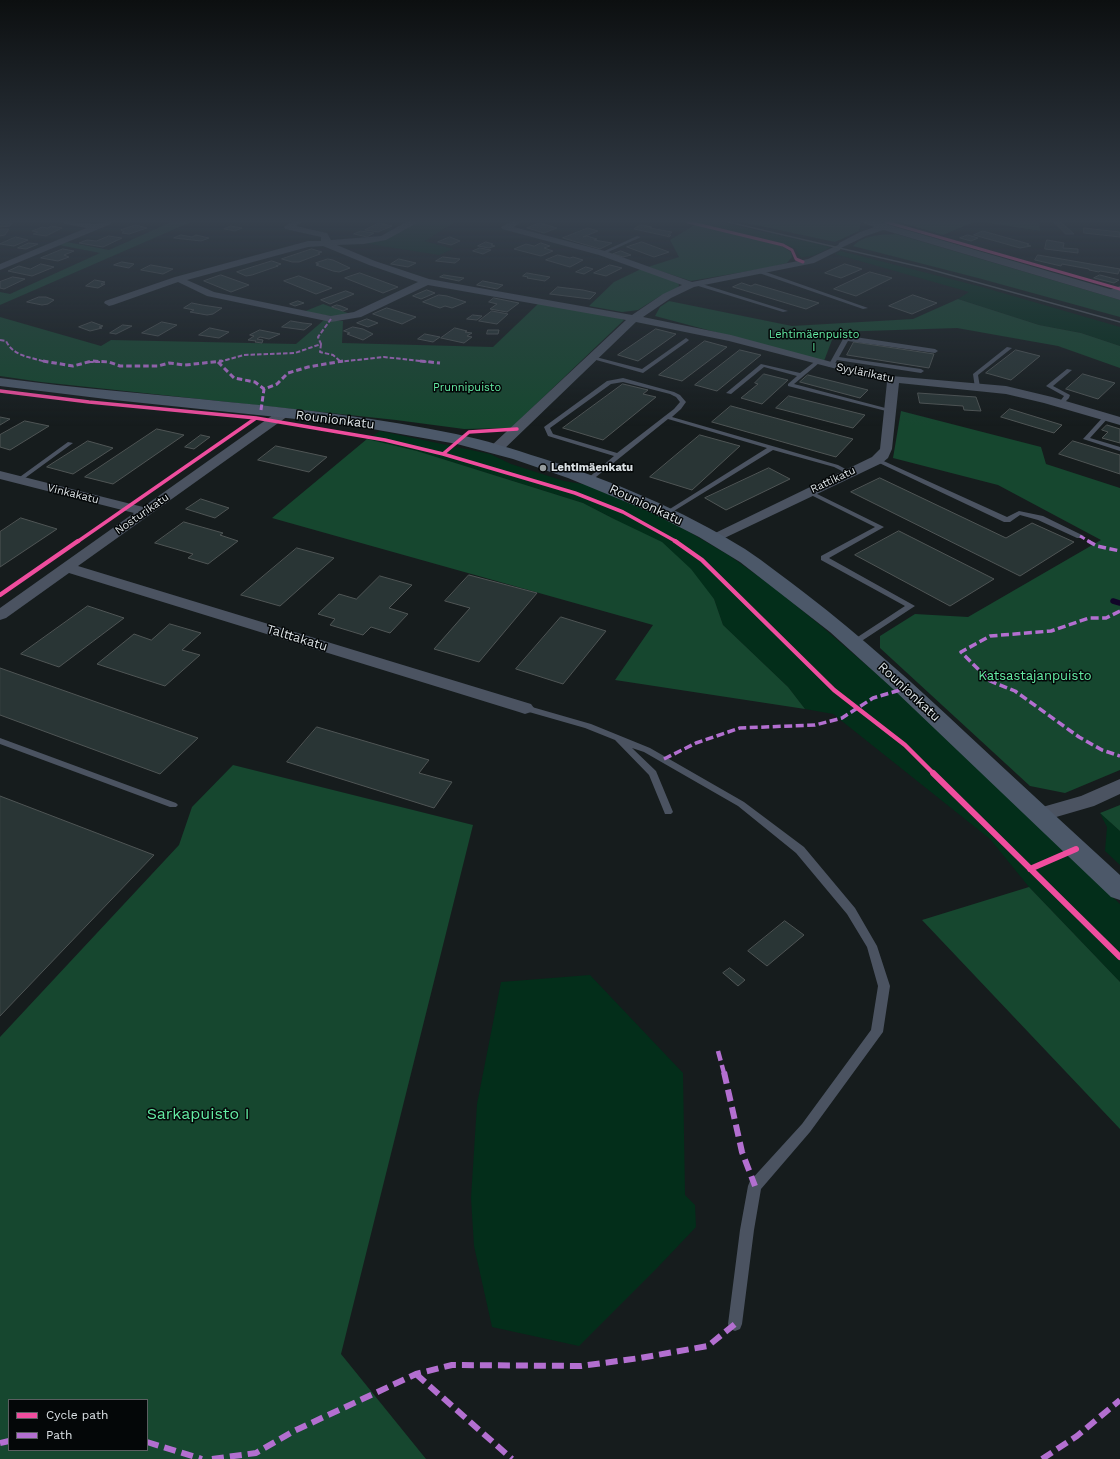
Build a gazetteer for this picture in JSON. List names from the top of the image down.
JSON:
{
  "streets": {
    "main road": ["Rounionkatu"],
    "street": [
      "Syylärikatu",
      "Rattikatu",
      "Vinkakatu",
      "Nosturikatu",
      "Talttakatu"
    ]
  },
  "crossings": [
    ["Rounionkatu", "Rattikatu"],
    ["Rounionkatu", "Nosturikatu"],
    ["Vinkakatu", "Nosturikatu"],
    ["Nosturikatu", "Talttakatu"]
  ],
  "parks": [
    "Lehtimäenpuisto I",
    "Prunnipuisto",
    "Katsastajanpuisto",
    "Sarkapuisto I"
  ],
  "places": ["Lehtimäenkatu"],
  "legend": ["Cycle path", "Path"]
}
